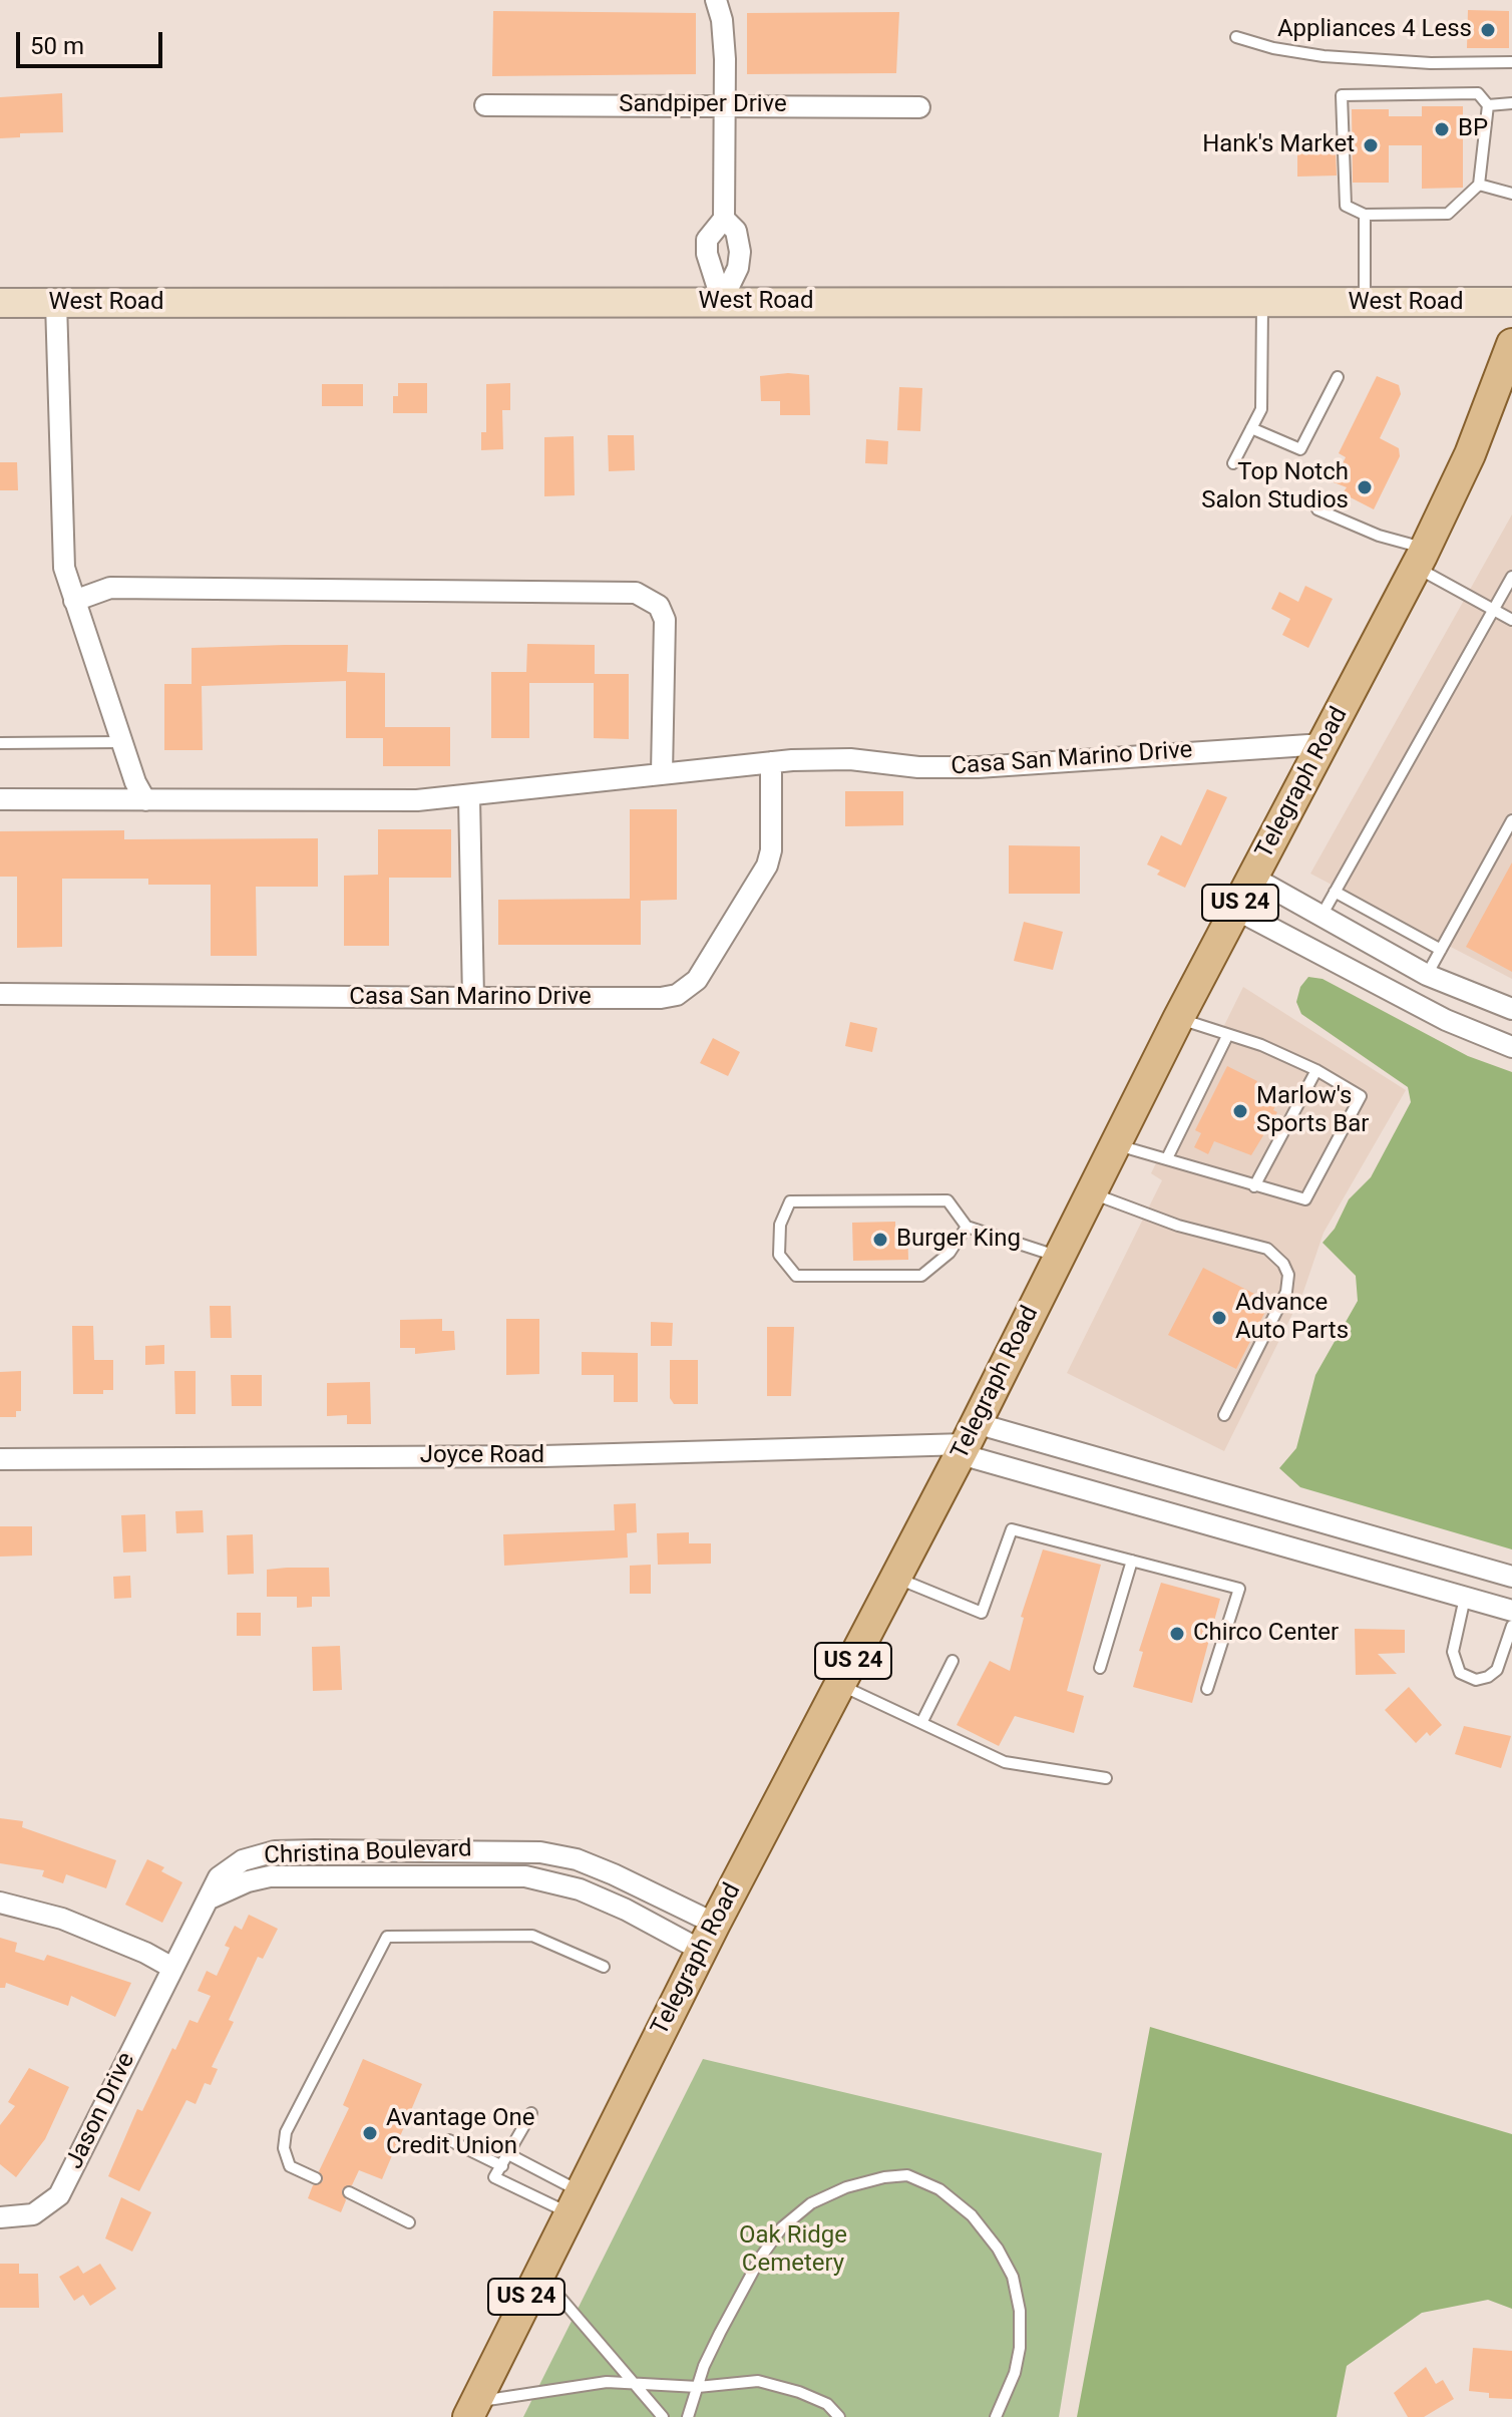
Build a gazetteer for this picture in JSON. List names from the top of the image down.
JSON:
{
  "streets": {
    "main road": ["Telegraph Road", "US 24"],
    "street": [
      "Sandpiper Drive",
      "West Road",
      "Casa San Marino Drive",
      "Joyce Road",
      "Christina Boulevard",
      "Jason Drive"
    ]
  },
  "crossings": [
    ["Casa San Marino Drive", "Telegraph Road"],
    ["Telegraph Road", "Joyce Road"],
    ["Telegraph Road", "Christina Boulevard"],
    ["Christina Boulevard", "Jason Drive"]
  ],
  "parks": ["Oak Ridge Cemetery"],
  "places": [
    "Appliances 4 Less",
    "BP",
    "Hank's Market",
    "Top Notch Salon Studios",
    "Marlow's Sports Bar",
    "Burger King",
    "Advance Auto Parts",
    "Chirco Center",
    "Avantage One Credit Union"
  ],
  "scale_bar": "50 m"
}
